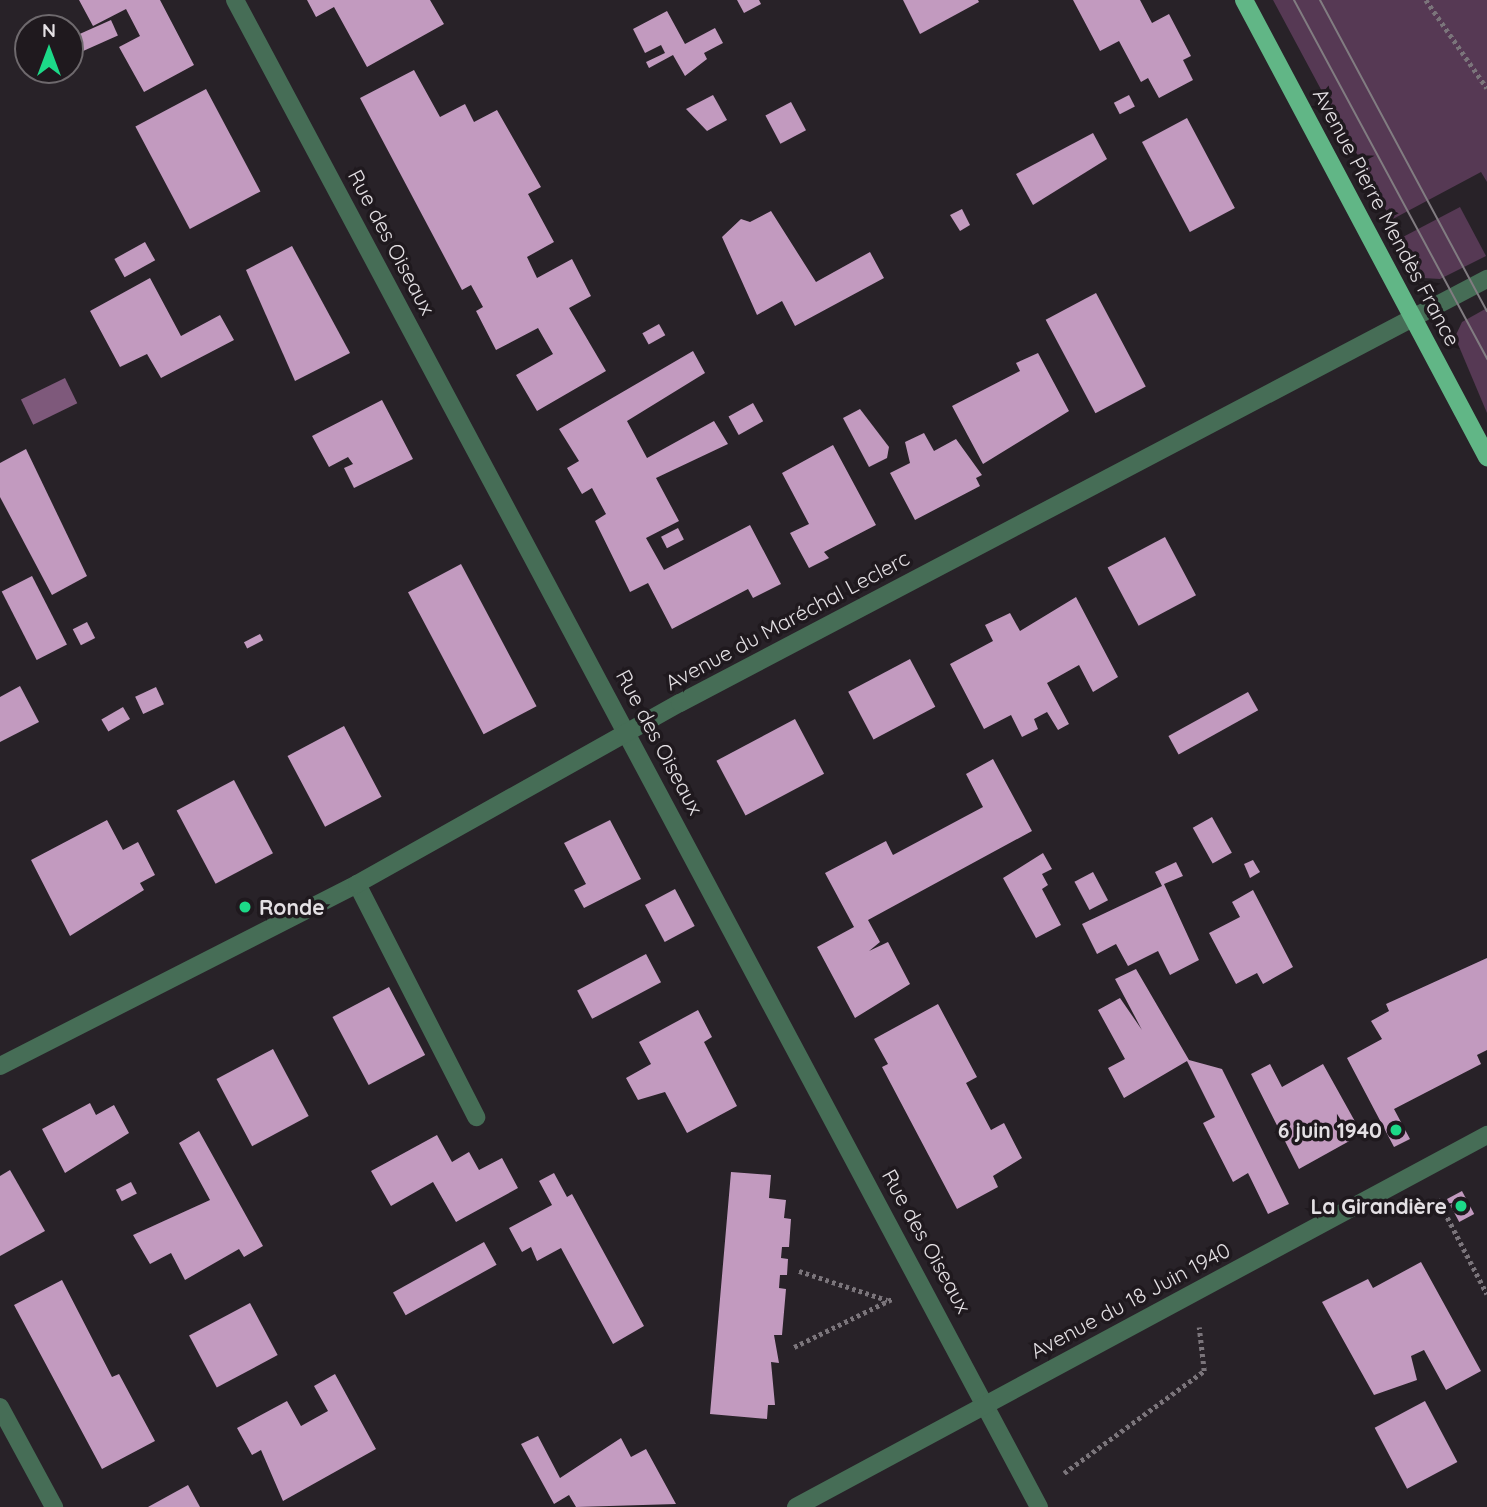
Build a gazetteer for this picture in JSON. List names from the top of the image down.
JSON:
{
  "streets": {
    "main road": ["Avenue Pierre Mendès France"],
    "street": ["Rue des Oiseaux", "Avenue du Maréchal Leclerc", "Avenue du 18 Juin 1940"]
  },
  "crossings": [
    ["Avenue Pierre Mendès France", "Avenue du Maréchal Leclerc"],
    ["Rue des Oiseaux", "Avenue du Maréchal Leclerc"],
    ["Rue des Oiseaux", "Avenue du 18 Juin 1940"]
  ],
  "places": ["Ronde", "6 juin 1940", "La Girandière"],
  "north": "top"
}
